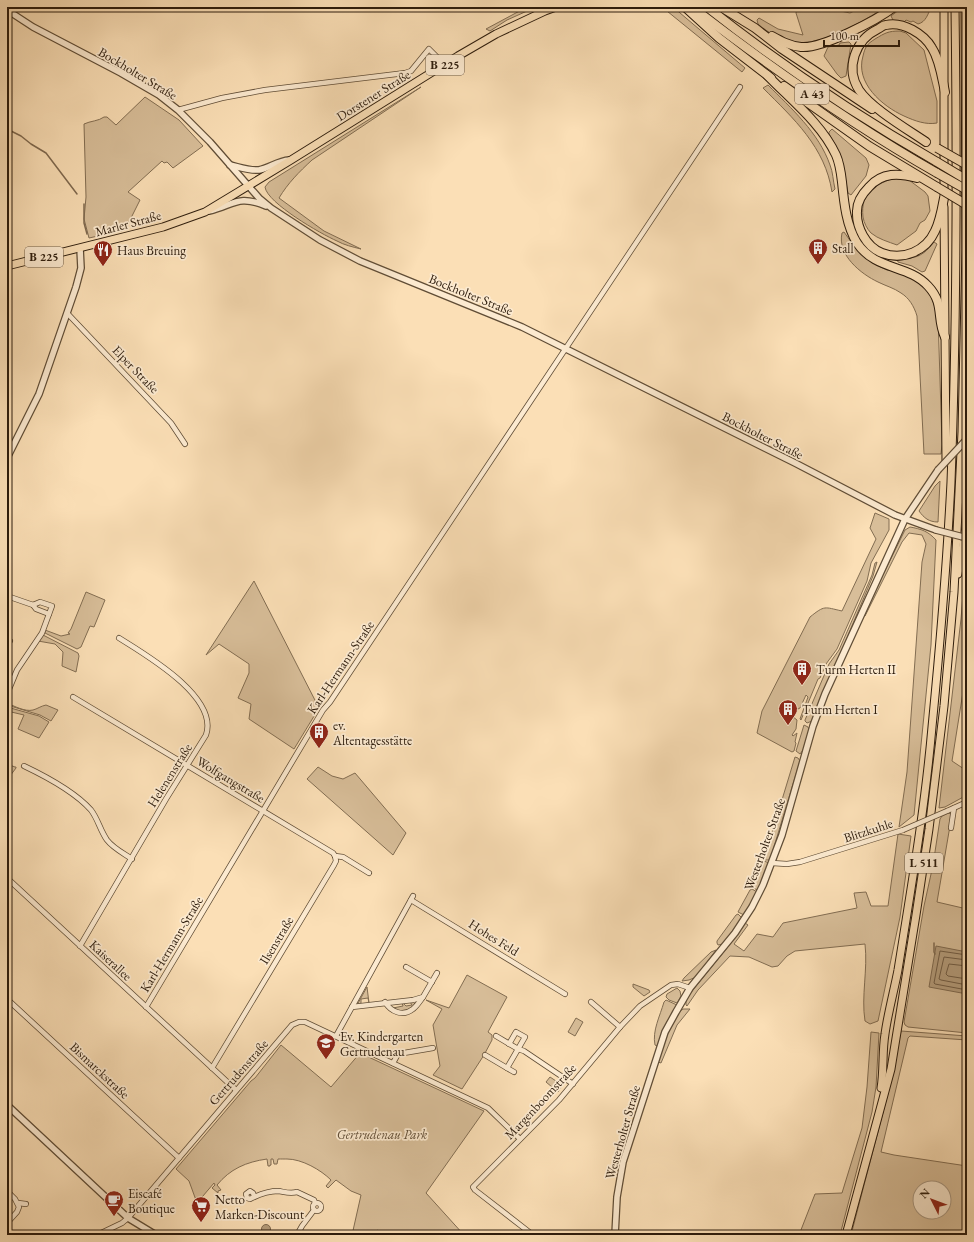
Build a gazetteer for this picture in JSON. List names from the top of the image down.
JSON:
{
  "streets": {
    "highway": ["A 43"],
    "main road": [
      "B 225",
      "Dorstener Straße",
      "Marler Straße",
      "L 511"
    ],
    "street": [
      "Bockholter Straße",
      "Elper Straße",
      "Karl-Hermann-Straße",
      "Helenenstraße",
      "Wolfgangstraße",
      "Blitzkuhle",
      "Westerholter Straße",
      "Hohes Feld",
      "Ilsenstraße",
      "Kaiserallee",
      "Bismarckstraße",
      "Gertrudenstraße",
      "Margenboomstraße"
    ]
  },
  "crossings": [
    ["Bockholter Straße", "Dorstener Straße"],
    ["Bockholter Straße", "Marler Straße"],
    ["Bockholter Straße", "Karl-Hermann-Straße"],
    ["Bockholter Straße", "Westerholter Straße"],
    ["Dorstener Straße", "Marler Straße"],
    ["Karl-Hermann-Straße", "Wolfgangstraße"],
    ["Karl-Hermann-Straße", "Kaiserallee"],
    ["Helenenstraße", "Wolfgangstraße"],
    ["Helenenstraße", "Kaiserallee"],
    ["Wolfgangstraße", "Ilsenstraße"],
    ["Blitzkuhle", "Westerholter Straße"],
    ["Westerholter Straße", "Margenboomstraße"],
    ["Hohes Feld", "Gertrudenstraße"],
    ["Ilsenstraße", "Kaiserallee"],
    ["Kaiserallee", "Gertrudenstraße"],
    ["Bismarckstraße", "Gertrudenstraße"],
    ["Gertrudenstraße", "Margenboomstraße"]
  ],
  "parks": ["Gertrudenau Park"],
  "places": {
    "building": [
      "Stall",
      "Turm Herten II",
      "Turm Herten I",
      "ev. Altentagesstätte"
    ],
    "restaurant": ["Haus Breuing"],
    "school or university": ["Ev. Kindergarten Gertrudenau"],
    "cafe": ["Eiscafé Boutique"],
    "supermarket": ["Netto Marken-Discount"]
  },
  "scale_bar": "100 m",
  "north": "top left"
}
